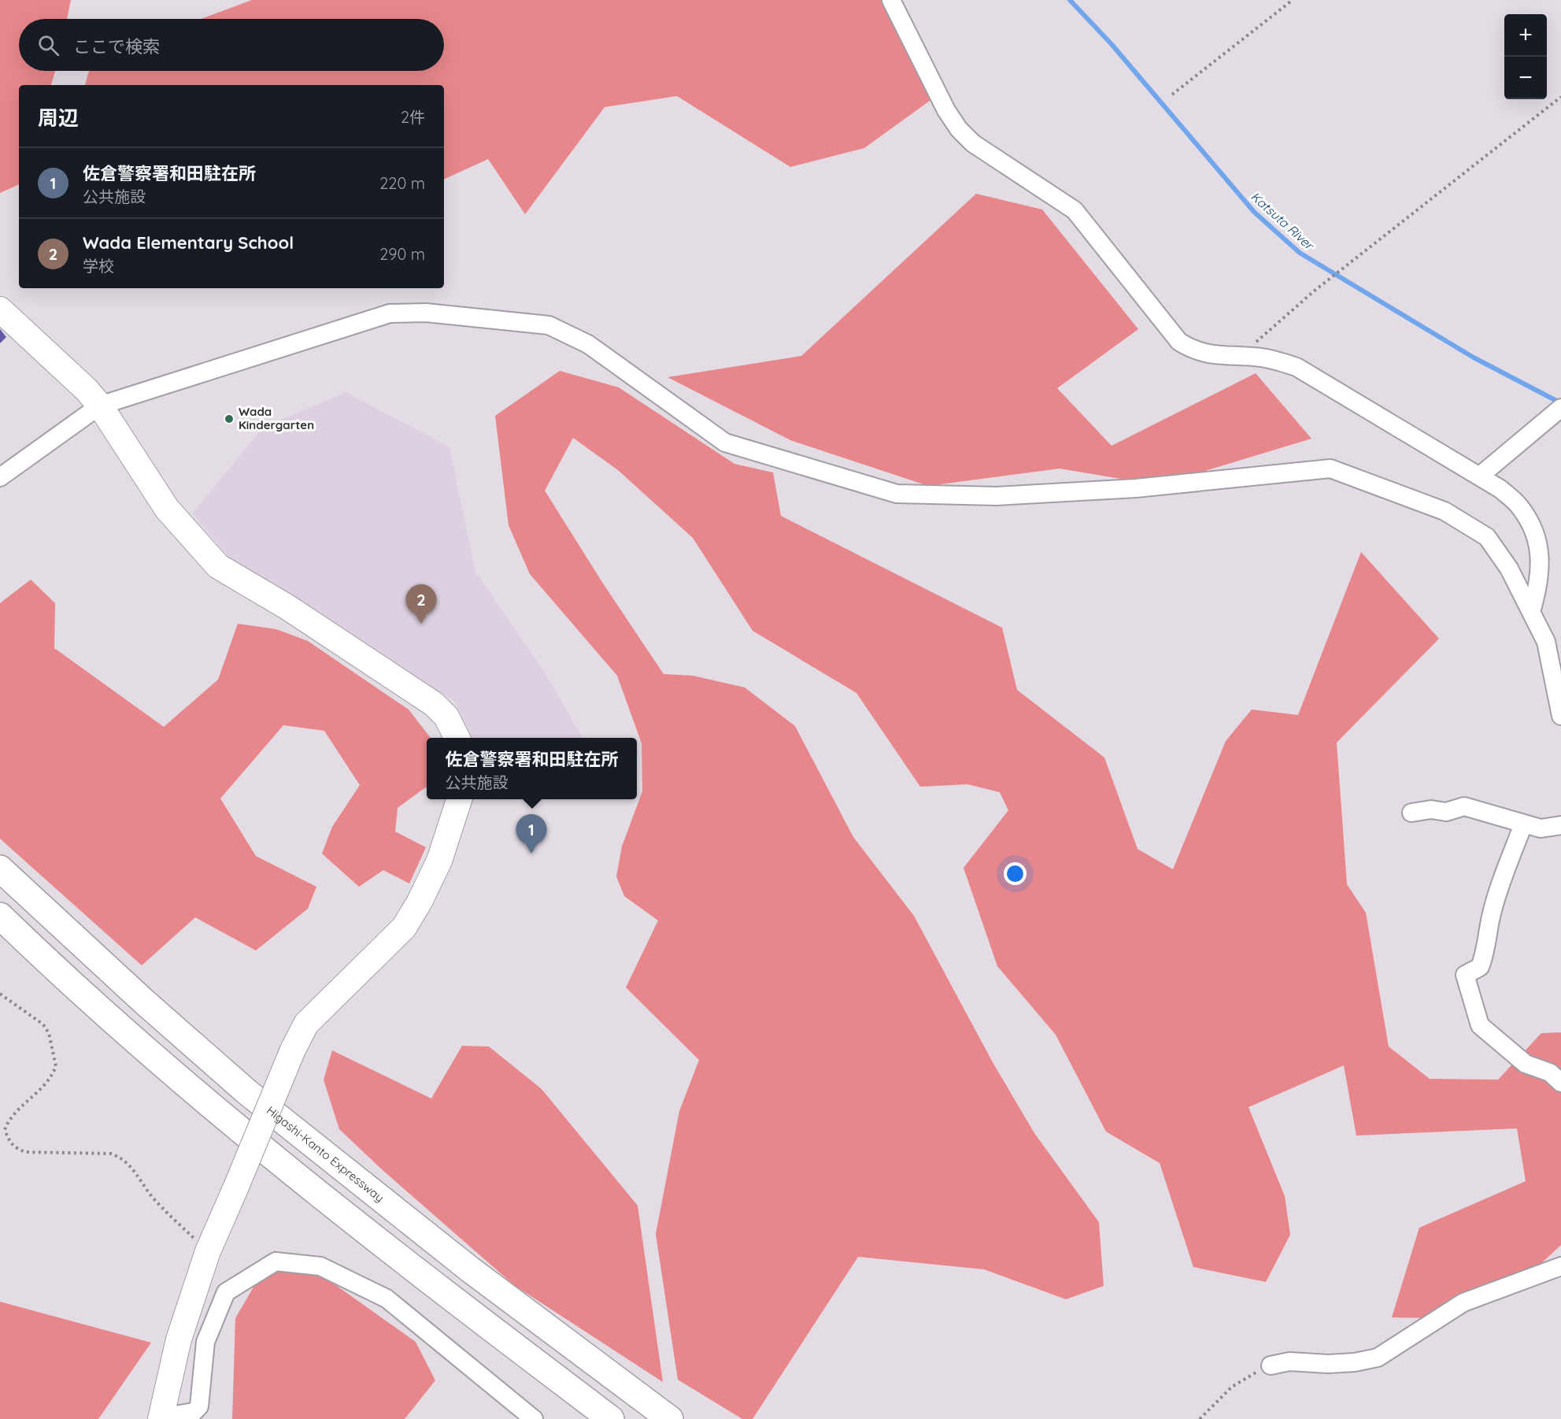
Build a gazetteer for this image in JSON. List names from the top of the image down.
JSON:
{
  "streets": {
    "highway": ["Higashi-Kanto Expressway"]
  },
  "water": ["Katsuta River"],
  "places": ["Wada Kindergarten"],
  "page": {
    "map_buttons": ["+", "−"],
    "search": "ここで検索",
    "heading": ["周辺", "2件"],
    "list": [
      {
        "mark": "1",
        "name": "佐倉警察署和田駐在所",
        "note": "公共施設",
        "value": "220 m"
      },
      {
        "mark": "2",
        "name": "Wada Elementary School",
        "note": "学校",
        "value": "290 m"
      }
    ],
    "pins": ["2", "1"],
    "popup": ["佐倉警察署和田駐在所", "公共施設"]
  }
}
